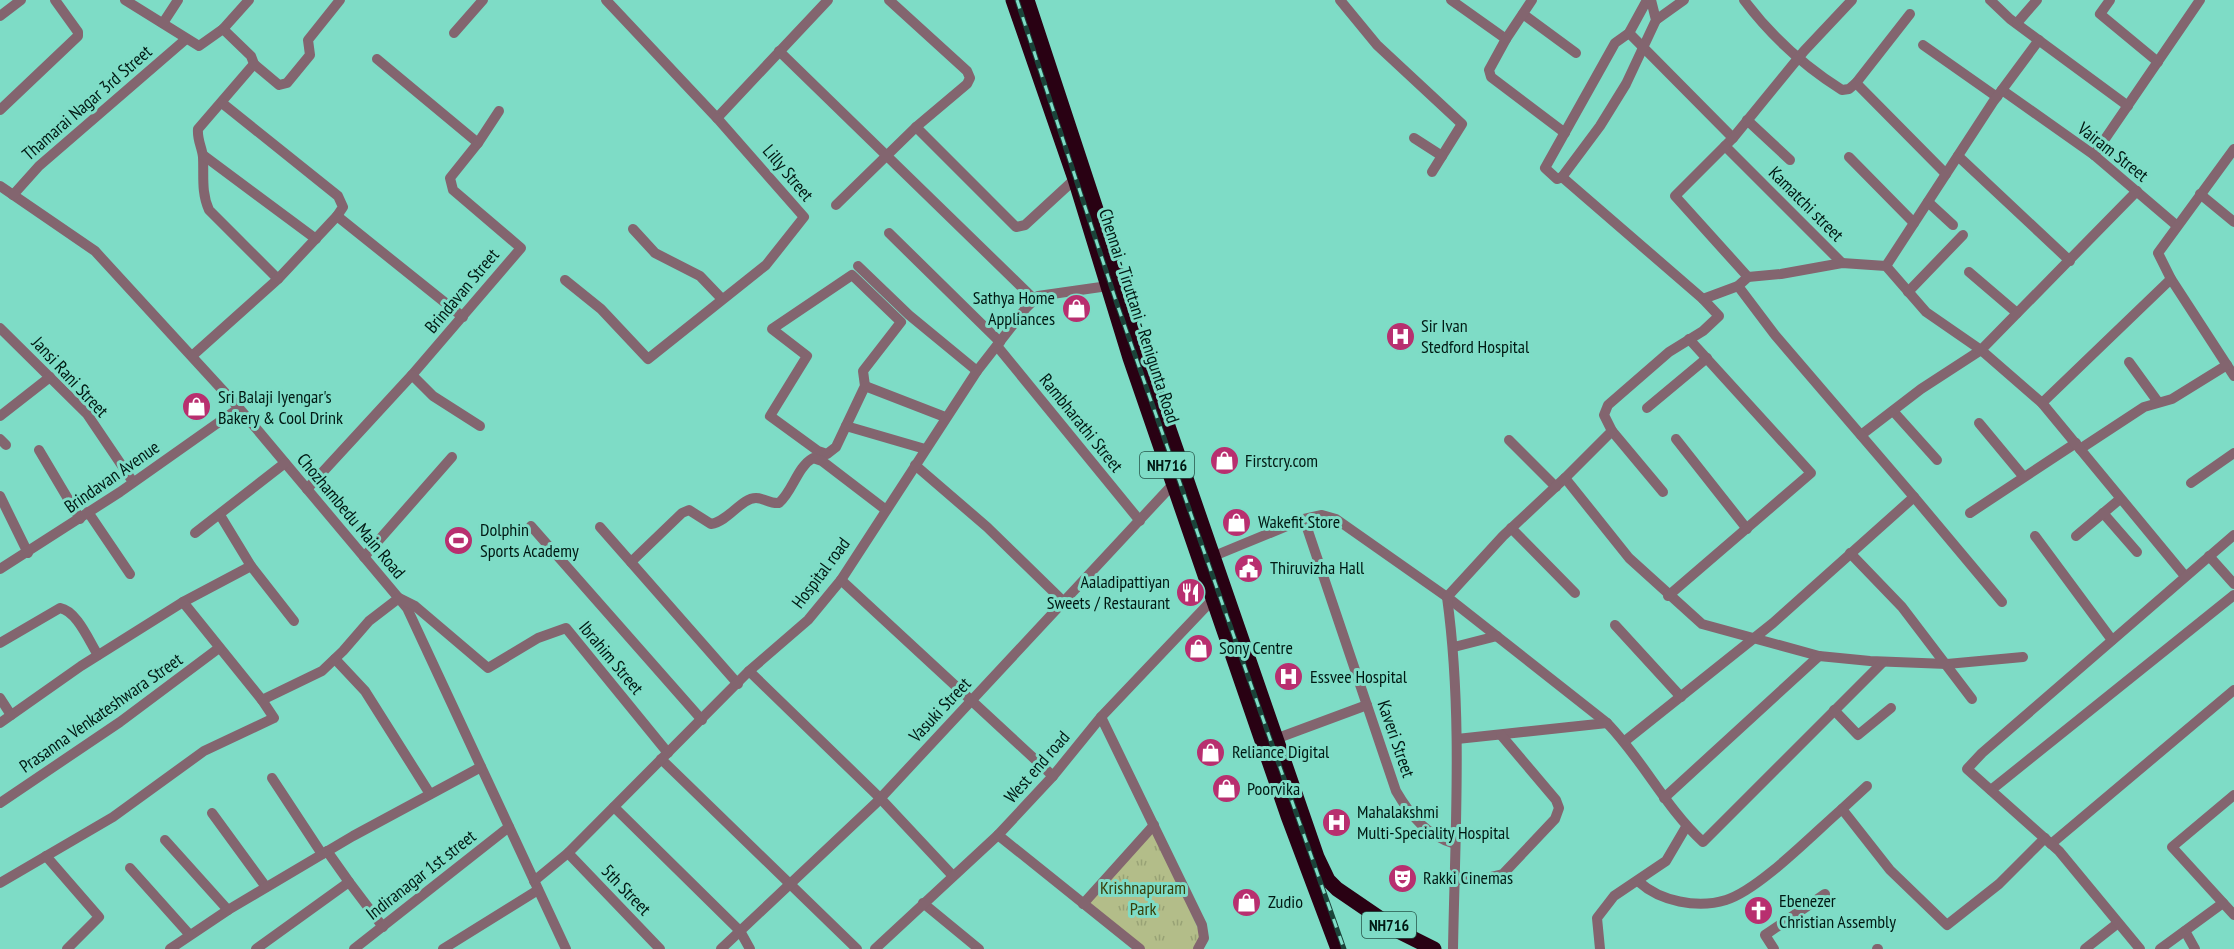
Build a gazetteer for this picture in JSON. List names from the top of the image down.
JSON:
{
  "streets": {
    "highway": ["Chennai - Tiruttani - Renigunta Road", "NH716"],
    "street": [
      "Thamarai Nagar 3rd Street",
      "Vairam Street",
      "Lilly Street",
      "Kamatchi street",
      "Brindavan Street",
      "Jansi Rani Street",
      "Rambharathi Street",
      "Brindavan Avenue",
      "Chozhambedu Main Road",
      "Hospital road",
      "Ibrahim Street",
      "Vasuki Street",
      "Prasanna Venkateshwara Street",
      "Kaveri Street",
      "West end road",
      "Indiranagar 1st street",
      "5th Street"
    ]
  },
  "crossings": [
    ["Thamarai Nagar 3rd Street", "Chozhambedu Main Road"],
    ["Brindavan Street", "Chozhambedu Main Road"],
    ["Chennai - Tiruttani - Renigunta Road", "NH716"],
    ["Chennai - Tiruttani - Renigunta Road", "Vasuki Street"],
    ["Chennai - Tiruttani - Renigunta Road", "West end road"],
    ["Jansi Rani Street", "Brindavan Avenue"],
    ["Rambharathi Street", "Hospital road"],
    ["Rambharathi Street", "Vasuki Street"],
    ["Brindavan Avenue", "Chozhambedu Main Road"],
    ["Chozhambedu Main Road", "Hospital road"],
    ["Chozhambedu Main Road", "Ibrahim Street"],
    ["Chozhambedu Main Road", "Indiranagar 1st street"],
    ["Hospital road", "Ibrahim Street"],
    ["Hospital road", "5th Street"]
  ],
  "parks": ["Krishnapuram Park"],
  "places": {
    "shop": [
      "Sathya Home Appliances",
      "Sri Balaji Iyengar's Bakery & Cool Drink",
      "Firstcry.com",
      "Wakefit Store",
      "Sony Centre",
      "Reliance Digital",
      "Poorvika",
      "Zudio"
    ],
    "hospital": ["Sir Ivan Stedford Hospital", "Essvee Hospital", "Mahalakshmi Multi-Speciality Hospital"],
    "sports": ["Dolphin Sports Academy"],
    "public building": ["Thiruvizha Hall"],
    "restaurant": ["Aaladipattiyan Sweets / Restaurant"],
    "theatre": ["Rakki Cinemas"],
    "church": ["Ebenezer Christian Assembly"]
  }
}
